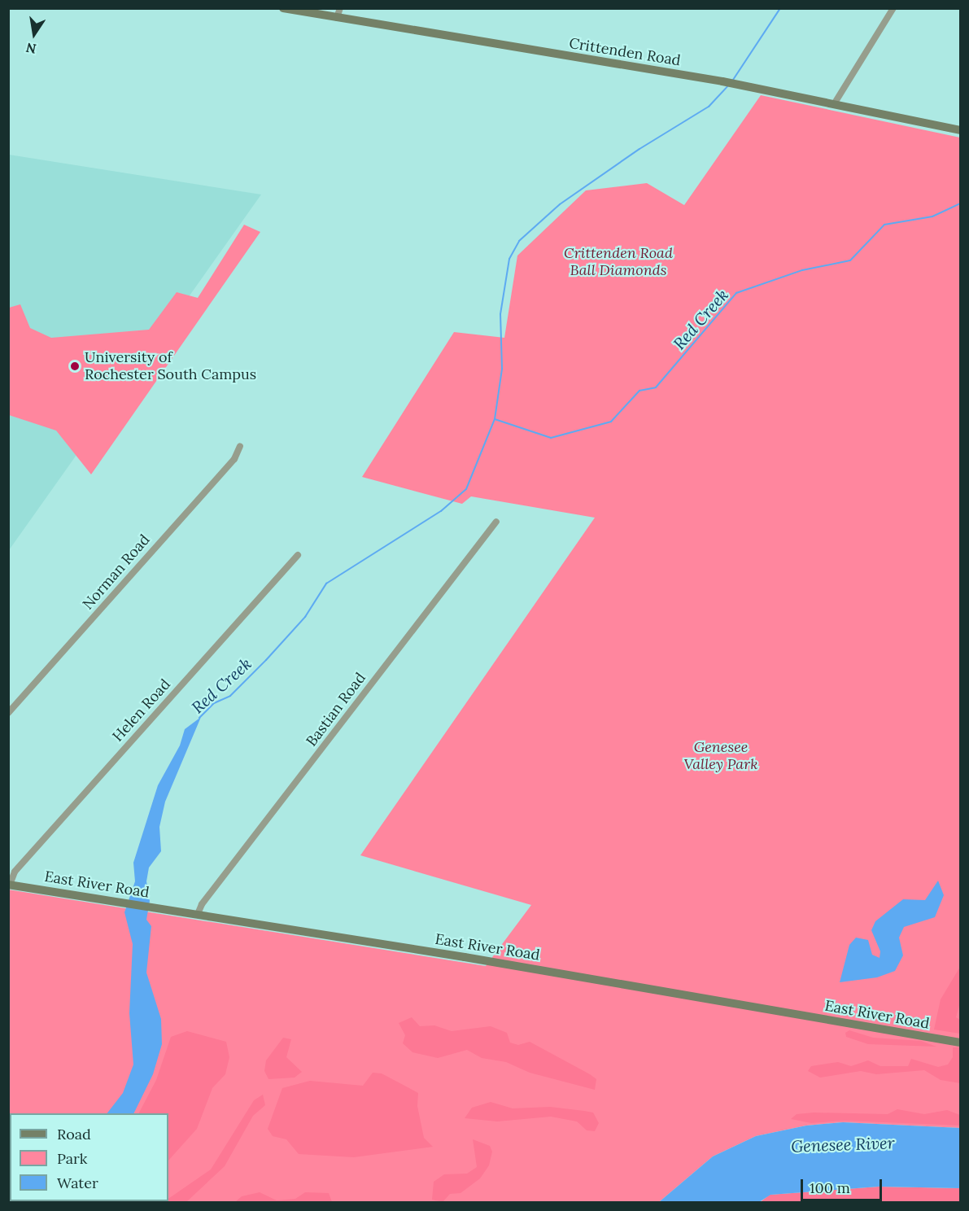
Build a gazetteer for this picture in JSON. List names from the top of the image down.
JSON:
{
  "streets": {
    "street": [
      "Crittenden Road",
      "Norman Road",
      "Bastian Road",
      "Helen Road",
      "East River Road"
    ]
  },
  "crossings": [
    ["Bastian Road", "East River Road"],
    ["Helen Road", "East River Road"]
  ],
  "water": ["Red Creek", "Genesee River"],
  "parks": ["Crittenden Road Ball Diamonds", "Genesee Valley Park"],
  "places": ["University of Rochester South Campus"],
  "legend": ["Road", "Park", "Water"],
  "scale_bar": "100 m",
  "north": "bottom"
}
